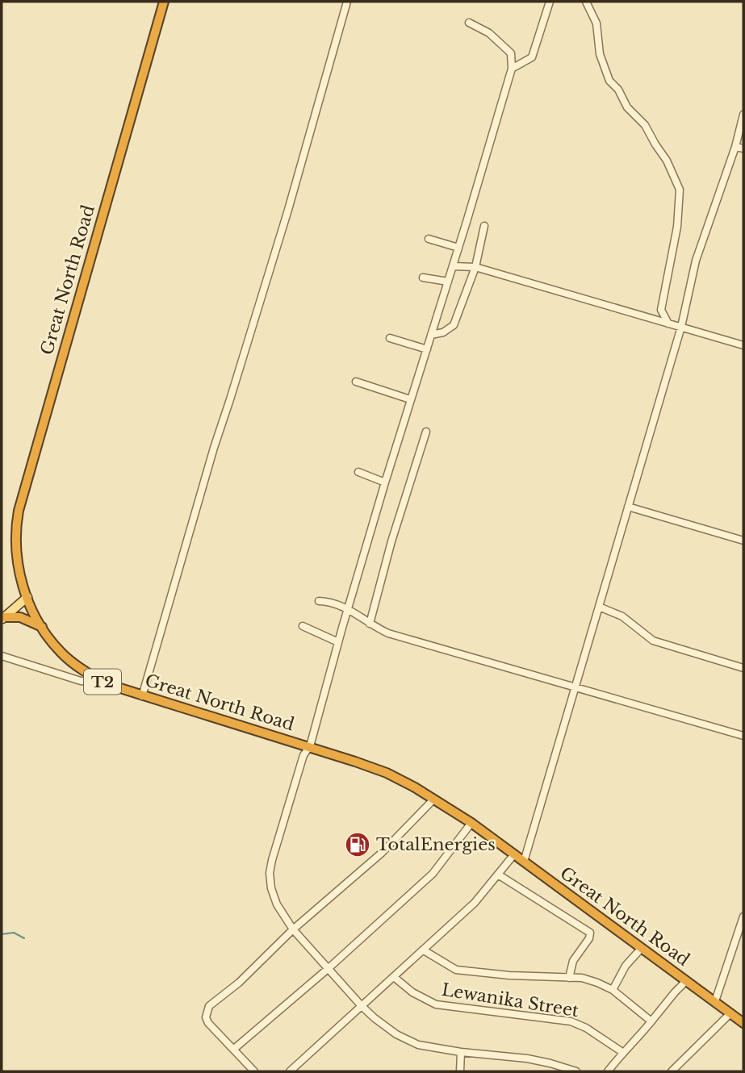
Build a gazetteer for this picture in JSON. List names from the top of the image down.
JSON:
{
  "streets": {
    "highway": ["Great North Road", "T2"],
    "street": ["Lewanika Street"]
  },
  "places": {
    "fuel station": ["TotalEnergies"]
  }
}
